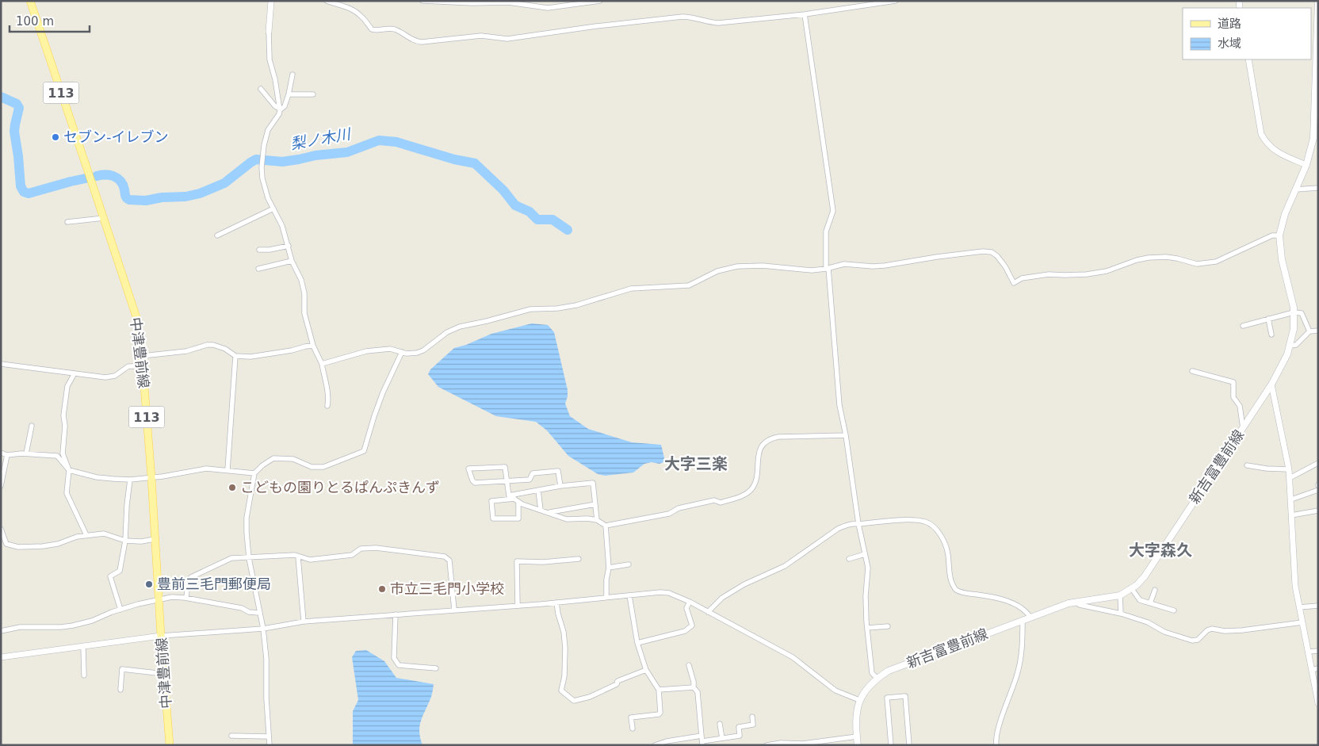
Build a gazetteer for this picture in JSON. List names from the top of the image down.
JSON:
{
  "streets": {
    "main road": ["113", "中津豊前線", "新吉富豊前線"]
  },
  "districts": ["大字三楽", "大字森久"],
  "water": ["梨ノ木川"],
  "places": [
    "セブン-イレブン",
    "こどもの園りとるぱんぷきんず",
    "豊前三毛門郵便局",
    "市立三毛門小学校"
  ],
  "legend": ["道路", "水域"],
  "scale_bar": "100 m"
}
